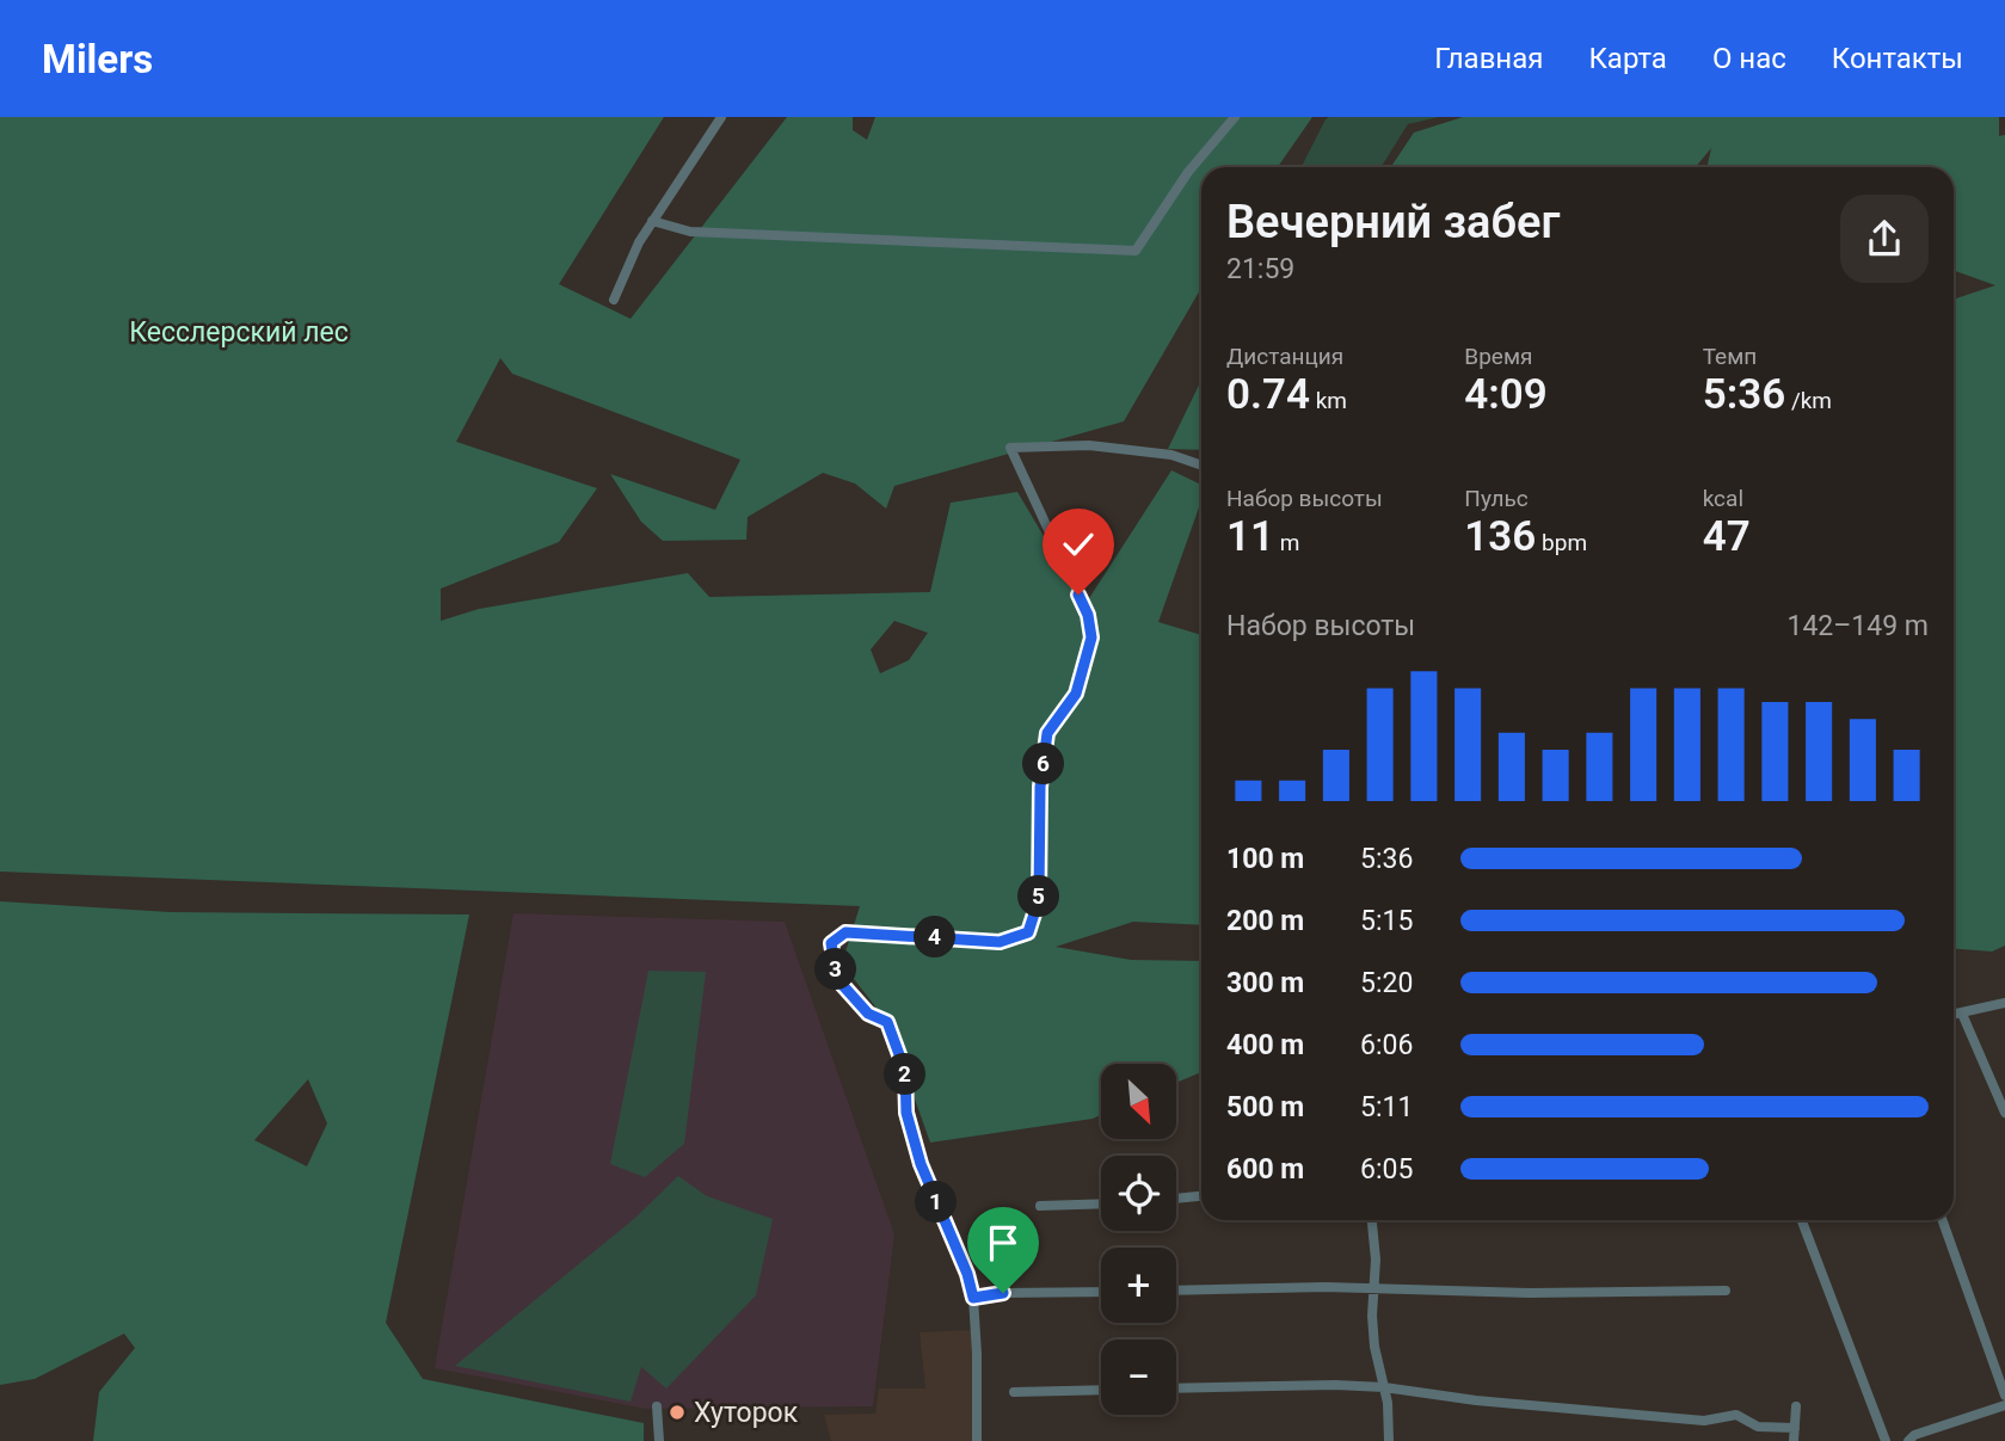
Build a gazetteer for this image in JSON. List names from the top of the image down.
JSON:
{
  "parks": ["Кесслерский лес"],
  "places": ["Хуторок"],
  "north": "bottom right",
  "page": {
    "header": "Milers",
    "nav": [
      "Главная",
      "Карта",
      "О нас",
      "Контакты"
    ],
    "heading": ["Вечерний забег", "21:59"],
    "stats": [
      ["Дистанция", "0.74 km"],
      ["Время", "4:09"],
      ["Темп", "5:36 /km"],
      ["Набор высоты", "11 m"],
      ["Пульс", "136 bpm"],
      ["kcal", "47"]
    ],
    "chart": ["Набор высоты", "142–149 m"],
    "pins": [
      "6",
      "5",
      "4",
      "3",
      "2",
      "1"
    ],
    "list": [
      {
        "name": "100 m",
        "note": "5:36"
      },
      {
        "name": "200 m",
        "note": "5:15"
      },
      {
        "name": "300 m",
        "note": "5:20"
      },
      {
        "name": "400 m",
        "note": "6:06"
      },
      {
        "name": "500 m",
        "note": "5:11"
      },
      {
        "name": "600 m",
        "note": "6:05"
      }
    ],
    "map_buttons": ["+", "−"]
  }
}
